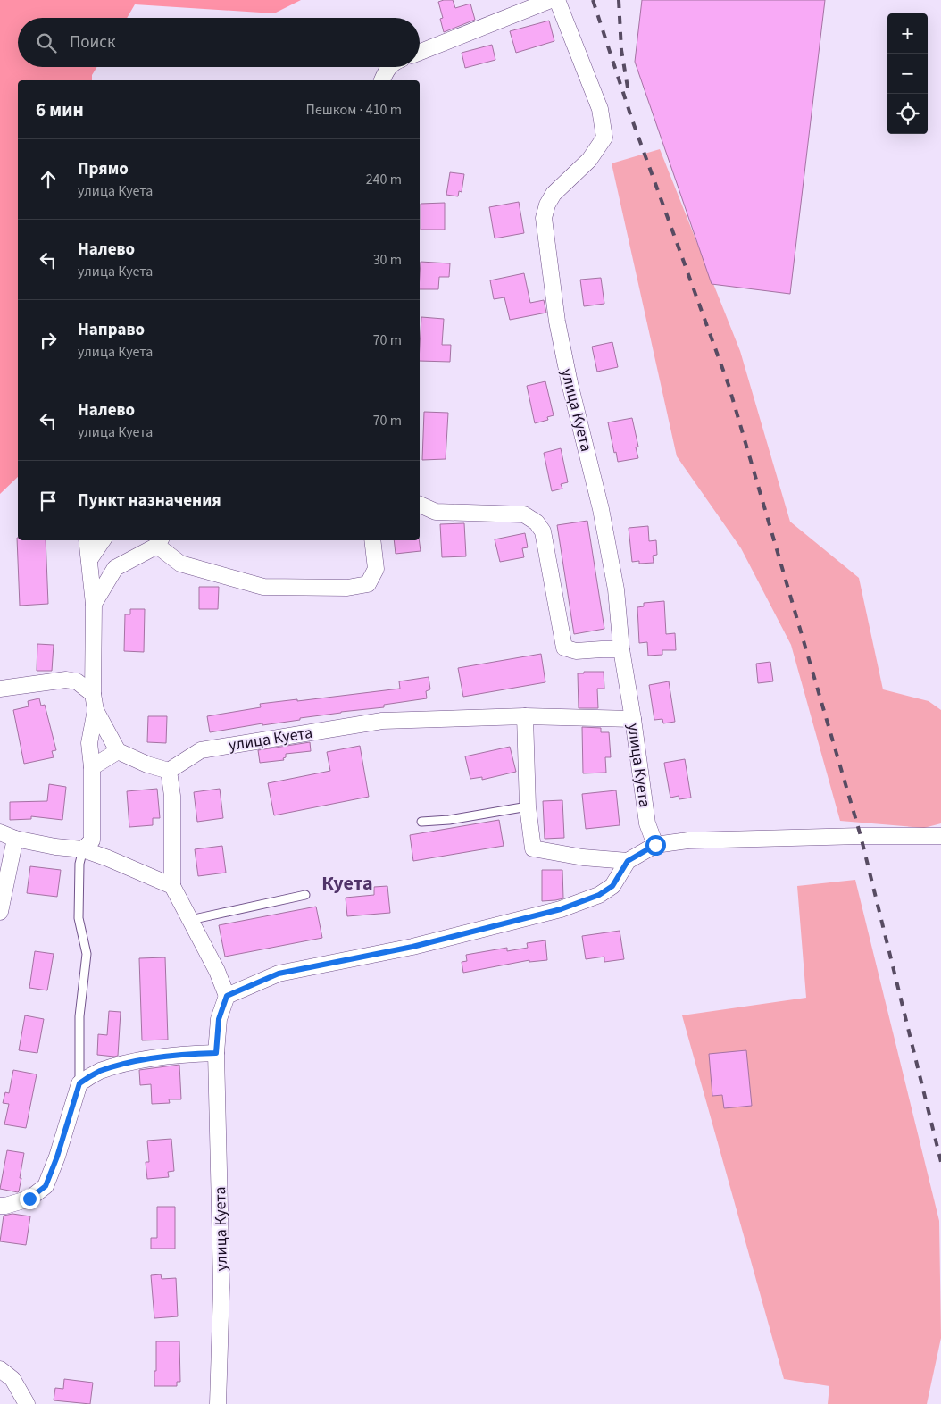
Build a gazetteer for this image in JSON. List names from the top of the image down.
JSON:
{
  "streets": {
    "street": ["улица Куета"]
  },
  "districts": ["Куета"],
  "page": {
    "map_buttons": ["+", "−"],
    "search": "Поиск",
    "heading": ["6 мин", "Пешком · 410 m"],
    "list": [
      ["Прямо", "улица Куета", "240 m"],
      ["Налево", "улица Куета", "30 m"],
      ["Направо", "улица Куета", "70 m"],
      ["Налево", "улица Куета", "70 m"],
      "Пункт назначения"
    ]
  }
}
